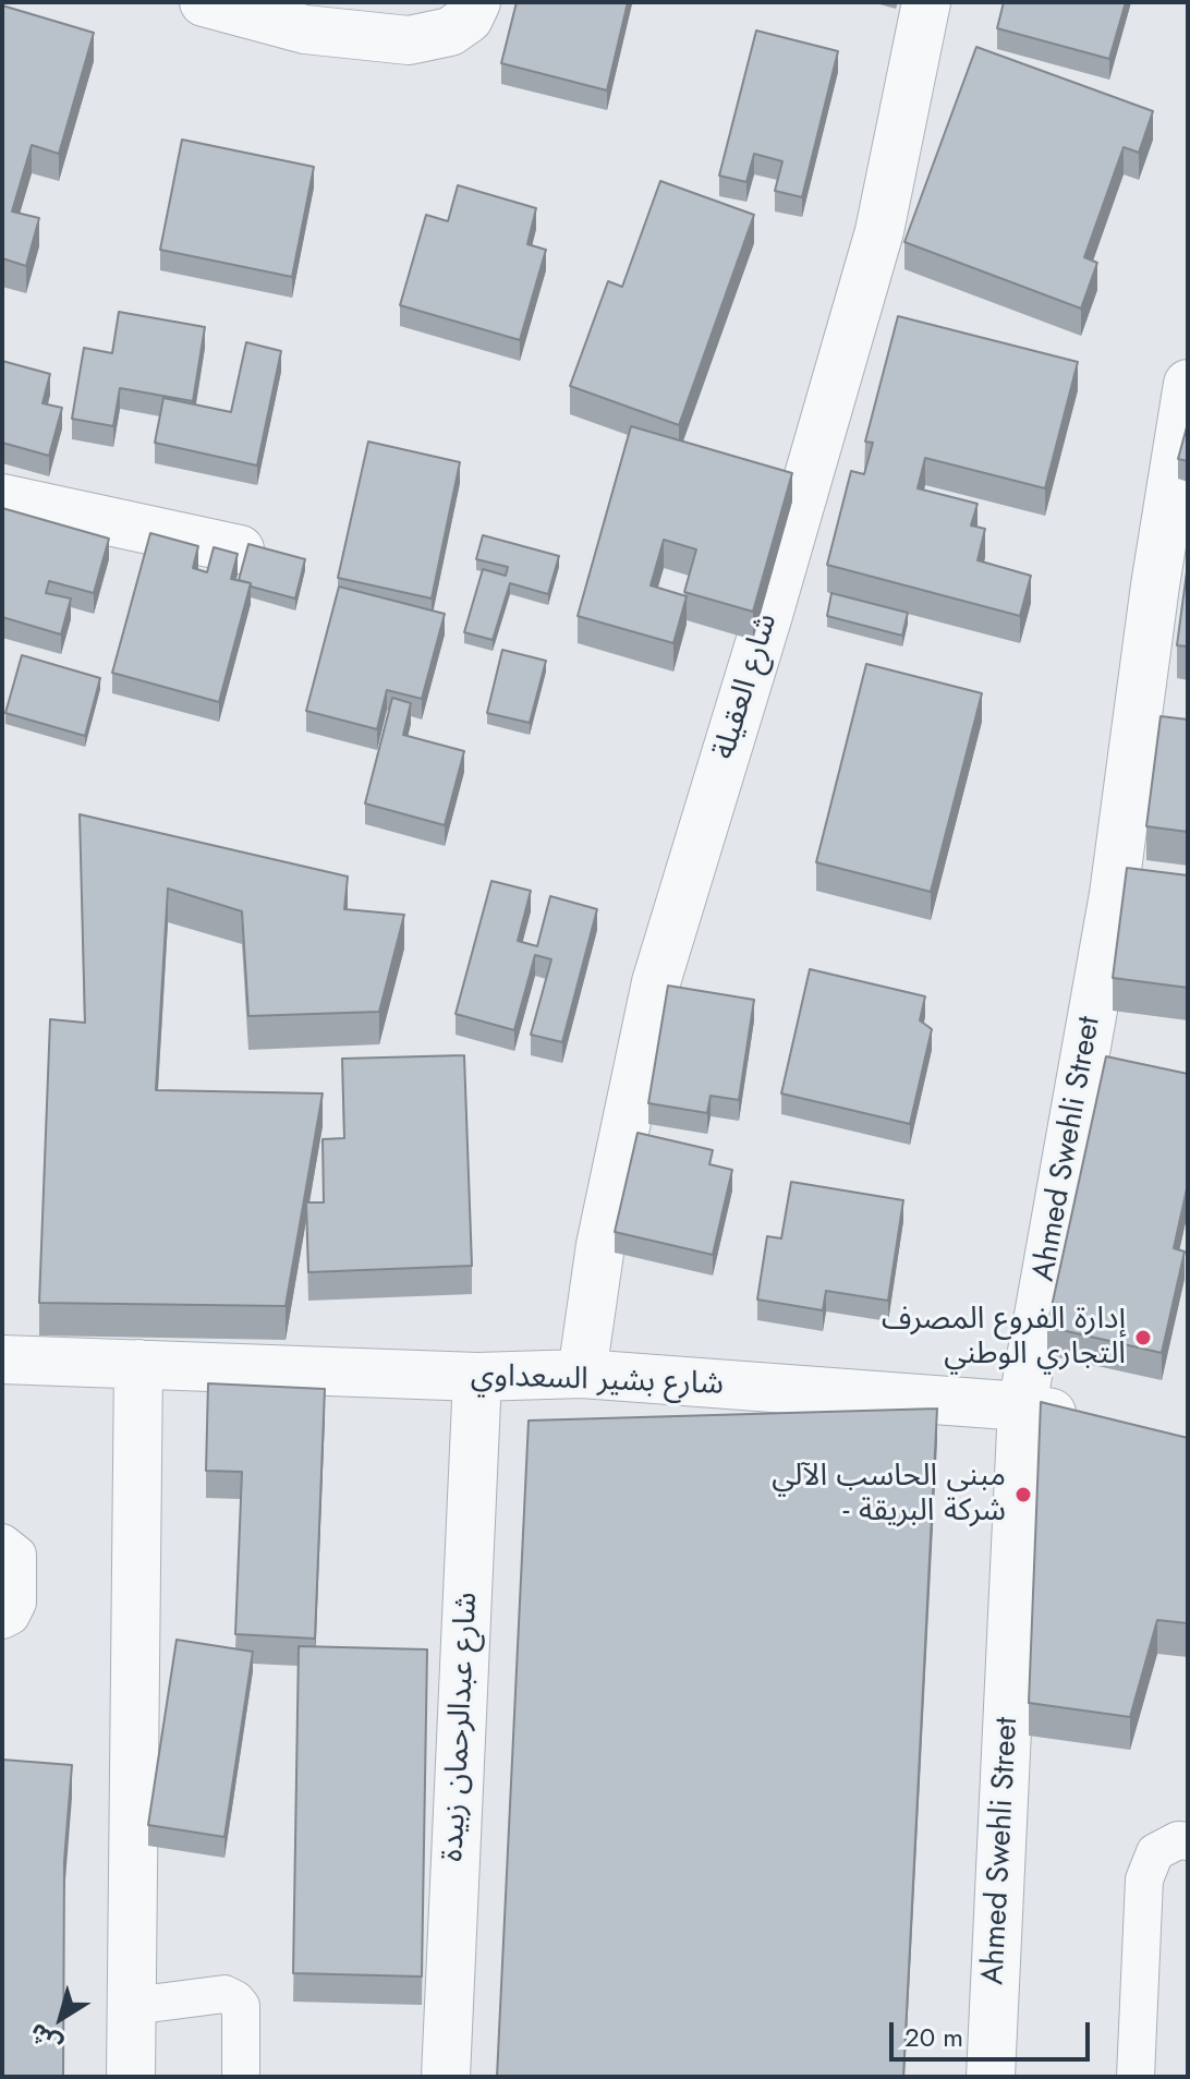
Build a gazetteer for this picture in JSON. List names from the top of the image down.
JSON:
{
  "streets": {
    "street": [
      "شارع العقيلة",
      "Ahmed Swehli Street",
      "شارع بشير السعداوي",
      "شارع عبدالرحمان زبيدة"
    ]
  },
  "crossings": [
    ["شارع العقيلة", "شارع بشير السعداوي"],
    ["Ahmed Swehli Street", "شارع بشير السعداوي"],
    ["شارع بشير السعداوي", "شارع عبدالرحمان زبيدة"]
  ],
  "places": ["إدارة الفروع المصرف التجاري الوطني", "مبنى الحاسب الآلي - شركة البريقة"],
  "scale_bar": "20 m",
  "north": "bottom left"
}
